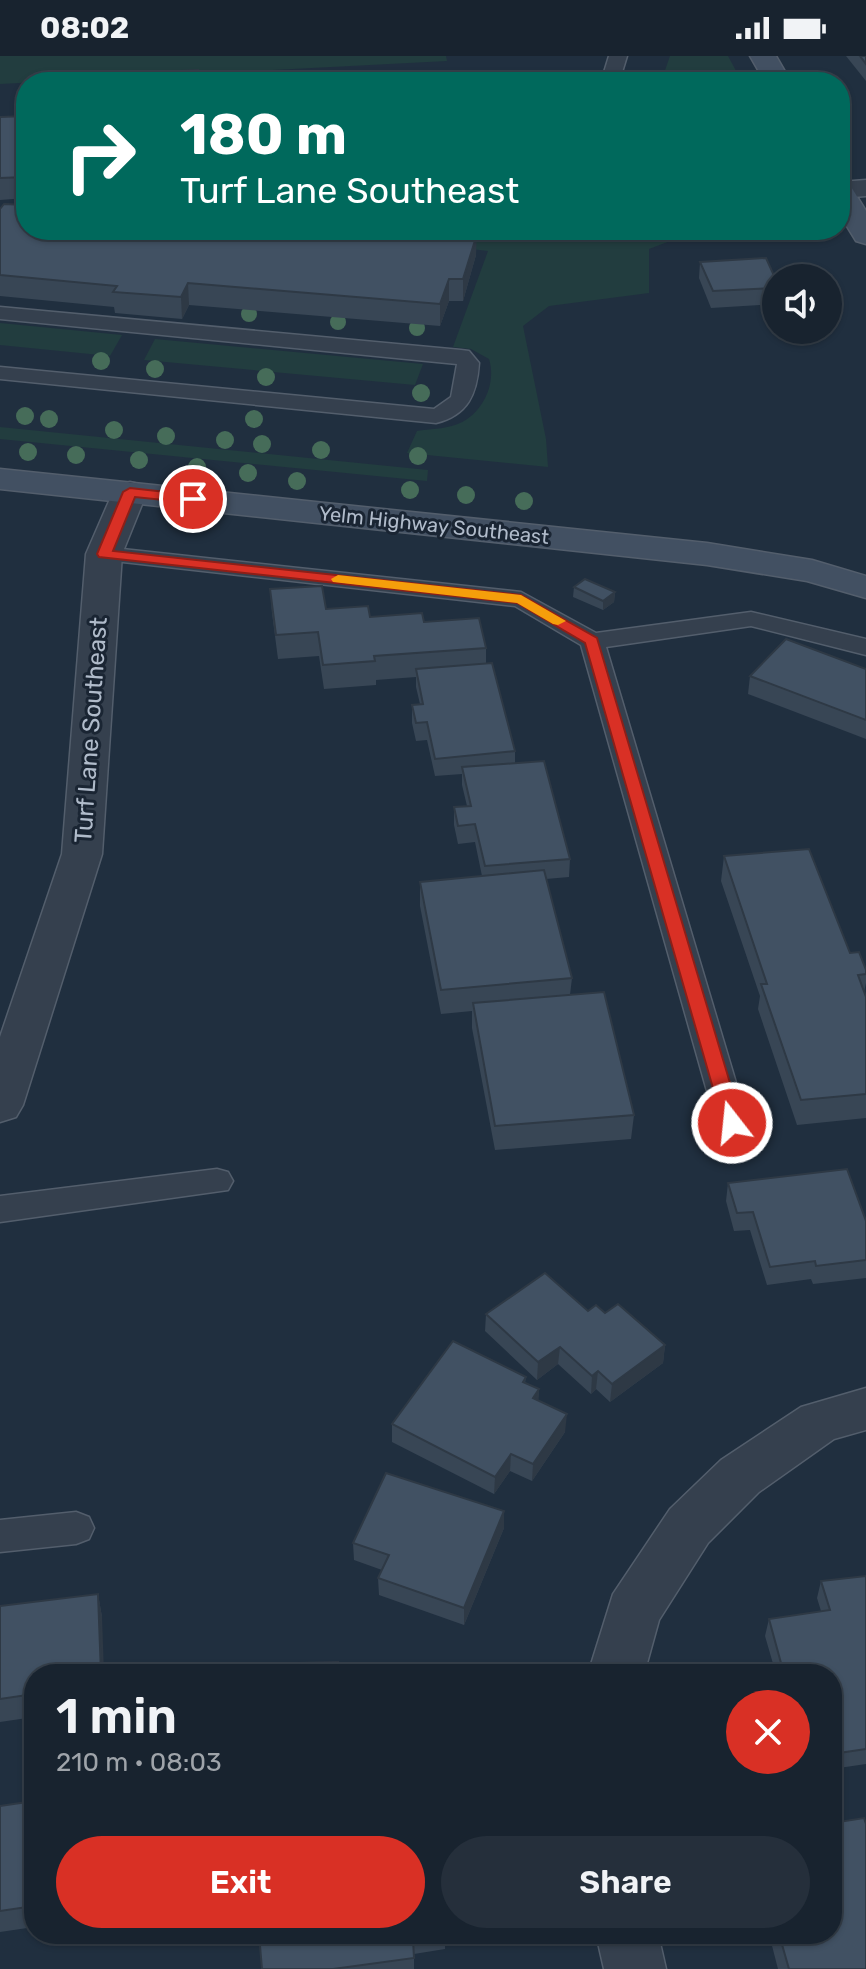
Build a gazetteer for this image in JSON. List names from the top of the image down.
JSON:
{
  "streets": {
    "main road": ["Yelm Highway Southeast"],
    "street": ["Turf Lane Southeast"]
  },
  "crossings": [
    ["Yelm Highway Southeast", "Turf Lane Southeast"]
  ],
  "page": {
    "status": "08:02",
    "turn": ["180 m", "Turf Lane Southeast"],
    "heading": ["1 min", "210 m · 08:03"],
    "buttons": ["Exit", "Share"]
  }
}
